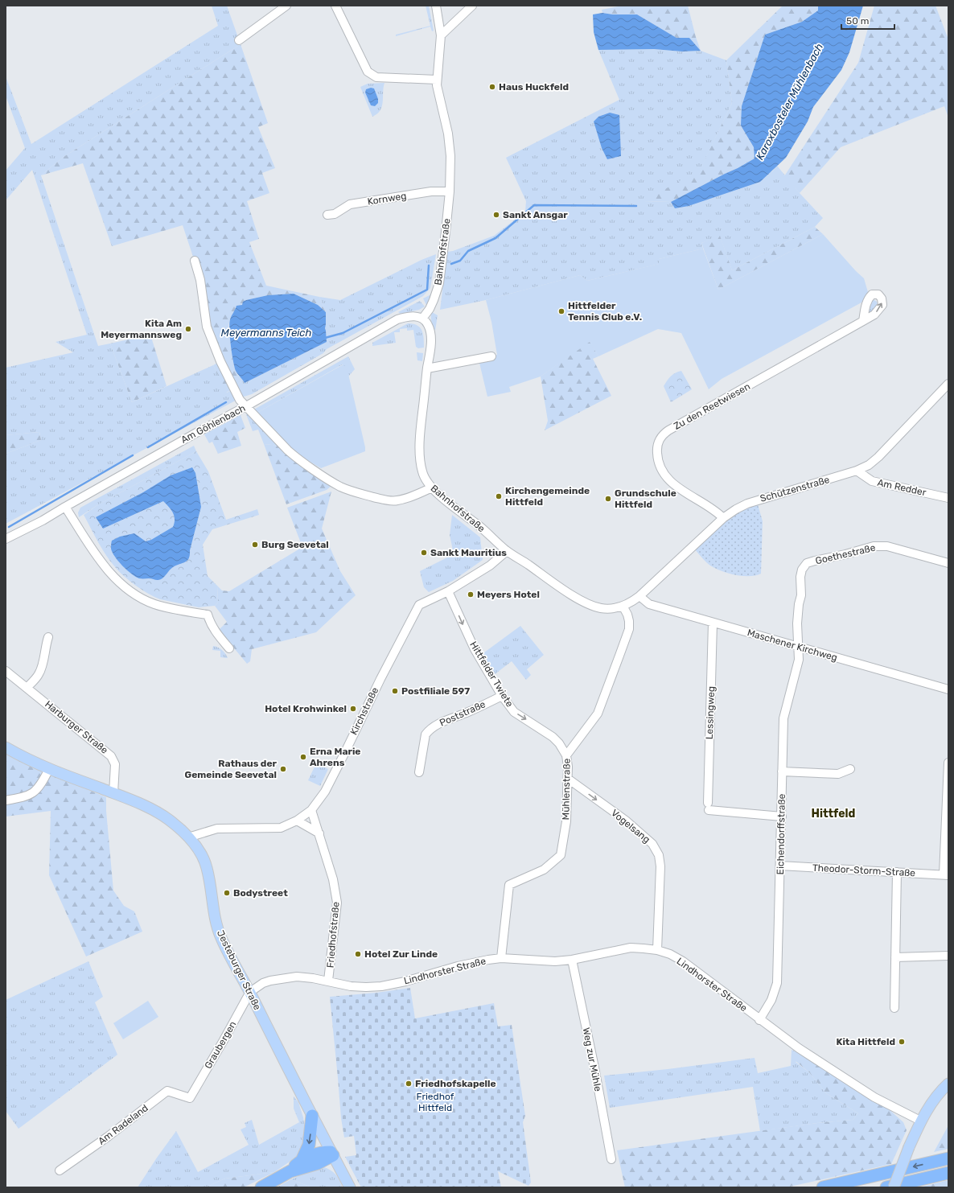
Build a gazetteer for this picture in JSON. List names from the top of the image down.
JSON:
{
  "streets": {
    "main road": ["Jesteburger Straße"],
    "street": [
      "Kornweg",
      "Bahnhofstraße",
      "Zu den Reetwiesen",
      "Am Göhlenbach",
      "Am Redder",
      "Schützenstraße",
      "Goethestraße",
      "Maschener Kirchweg",
      "Hittfelder Twiete",
      "Kirchstraße",
      "Lessingweg",
      "Poststraße",
      "Harburger Straße",
      "Mühlenstraße",
      "Vogelsang",
      "Eichendorffstraße",
      "Theodor-Storm-Straße",
      "Friedhofstraße",
      "Lindhorster Straße",
      "Graubergen",
      "Weg zur Mühle",
      "Am Radeland"
    ]
  },
  "crossings": [
    ["Kornweg", "Bahnhofstraße"],
    ["Bahnhofstraße", "Am Göhlenbach"],
    ["Bahnhofstraße", "Schützenstraße"],
    ["Bahnhofstraße", "Kirchstraße"],
    ["Bahnhofstraße", "Mühlenstraße"],
    ["Zu den Reetwiesen", "Schützenstraße"],
    ["Am Redder", "Schützenstraße"],
    ["Schützenstraße", "Maschener Kirchweg"],
    ["Schützenstraße", "Mühlenstraße"],
    ["Goethestraße", "Maschener Kirchweg"],
    ["Goethestraße", "Eichendorffstraße"],
    ["Maschener Kirchweg", "Lessingweg"],
    ["Maschener Kirchweg", "Eichendorffstraße"],
    ["Hittfelder Twiete", "Kirchstraße"],
    ["Hittfelder Twiete", "Poststraße"],
    ["Hittfelder Twiete", "Mühlenstraße"],
    ["Kirchstraße", "Friedhofstraße"],
    ["Kirchstraße", "Jesteburger Straße"],
    ["Lessingweg", "Eichendorffstraße"],
    ["Harburger Straße", "Jesteburger Straße"],
    ["Mühlenstraße", "Vogelsang"],
    ["Mühlenstraße", "Lindhorster Straße"],
    ["Vogelsang", "Lindhorster Straße"],
    ["Eichendorffstraße", "Theodor-Storm-Straße"],
    ["Eichendorffstraße", "Lindhorster Straße"],
    ["Friedhofstraße", "Lindhorster Straße"],
    ["Jesteburger Straße", "Lindhorster Straße"],
    ["Jesteburger Straße", "Graubergen"],
    ["Lindhorster Straße", "Graubergen"],
    ["Lindhorster Straße", "Weg zur Mühle"],
    ["Graubergen", "Am Radeland"]
  ],
  "one_way": ["Hittfelder Twiete", "Vogelsang"],
  "districts": ["Hittfeld"],
  "water": ["Karoxbosteler Mühlenbach", "Meyermanns Teich"],
  "parks": ["Friedhof Hittfeld"],
  "places": [
    "Haus Huckfeld",
    "Sankt Ansgar",
    "Hittfelder Tennis Club e.V.",
    "Kita Am Meyermannsweg",
    "Kirchengemeinde Hittfeld",
    "Grundschule Hittfeld",
    "Burg Seevetal",
    "Sankt Mauritius",
    "Meyers Hotel",
    "Postfiliale 597",
    "Hotel Krohwinkel",
    "Erna Marie Ahrens",
    "Rathaus der Gemeinde Seevetal",
    "Bodystreet",
    "Hotel Zur Linde",
    "Kita Hittfeld",
    "Friedhofskapelle"
  ],
  "scale_bar": "50 m"
}
